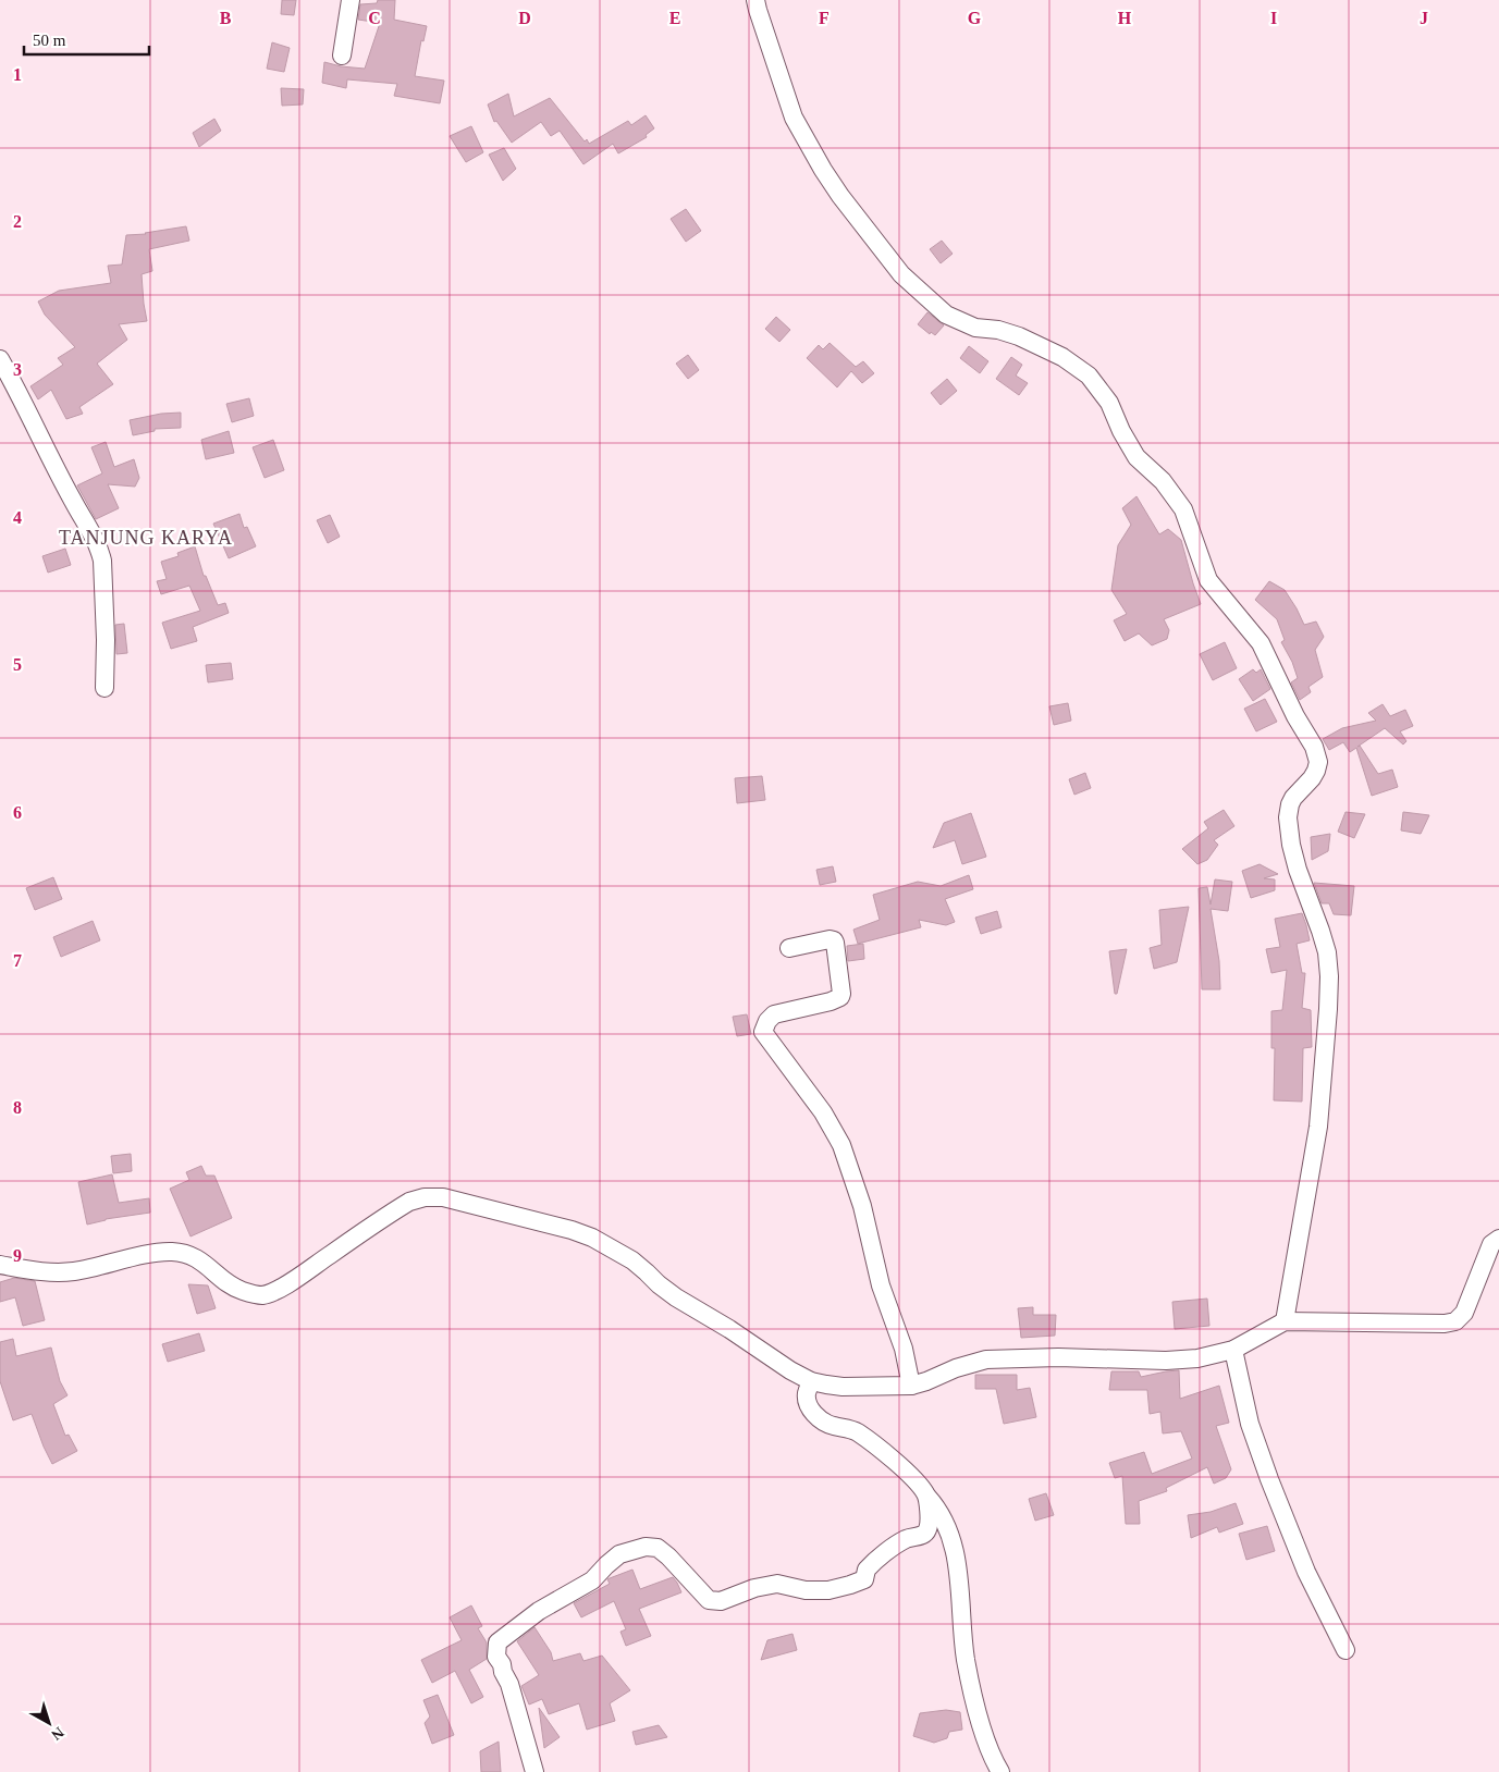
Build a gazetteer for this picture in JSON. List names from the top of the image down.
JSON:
{
  "districts": ["TANJUNG KARYA"],
  "scale_bar": "50 m",
  "north": "bottom right",
  "grid": {
    "columns": [
      "B",
      "C",
      "D",
      "E",
      "F",
      "G",
      "H",
      "I",
      "J"
    ],
    "rows": [
      "1",
      "2",
      "3",
      "4",
      "5",
      "6",
      "7",
      "8",
      "9"
    ]
  }
}
